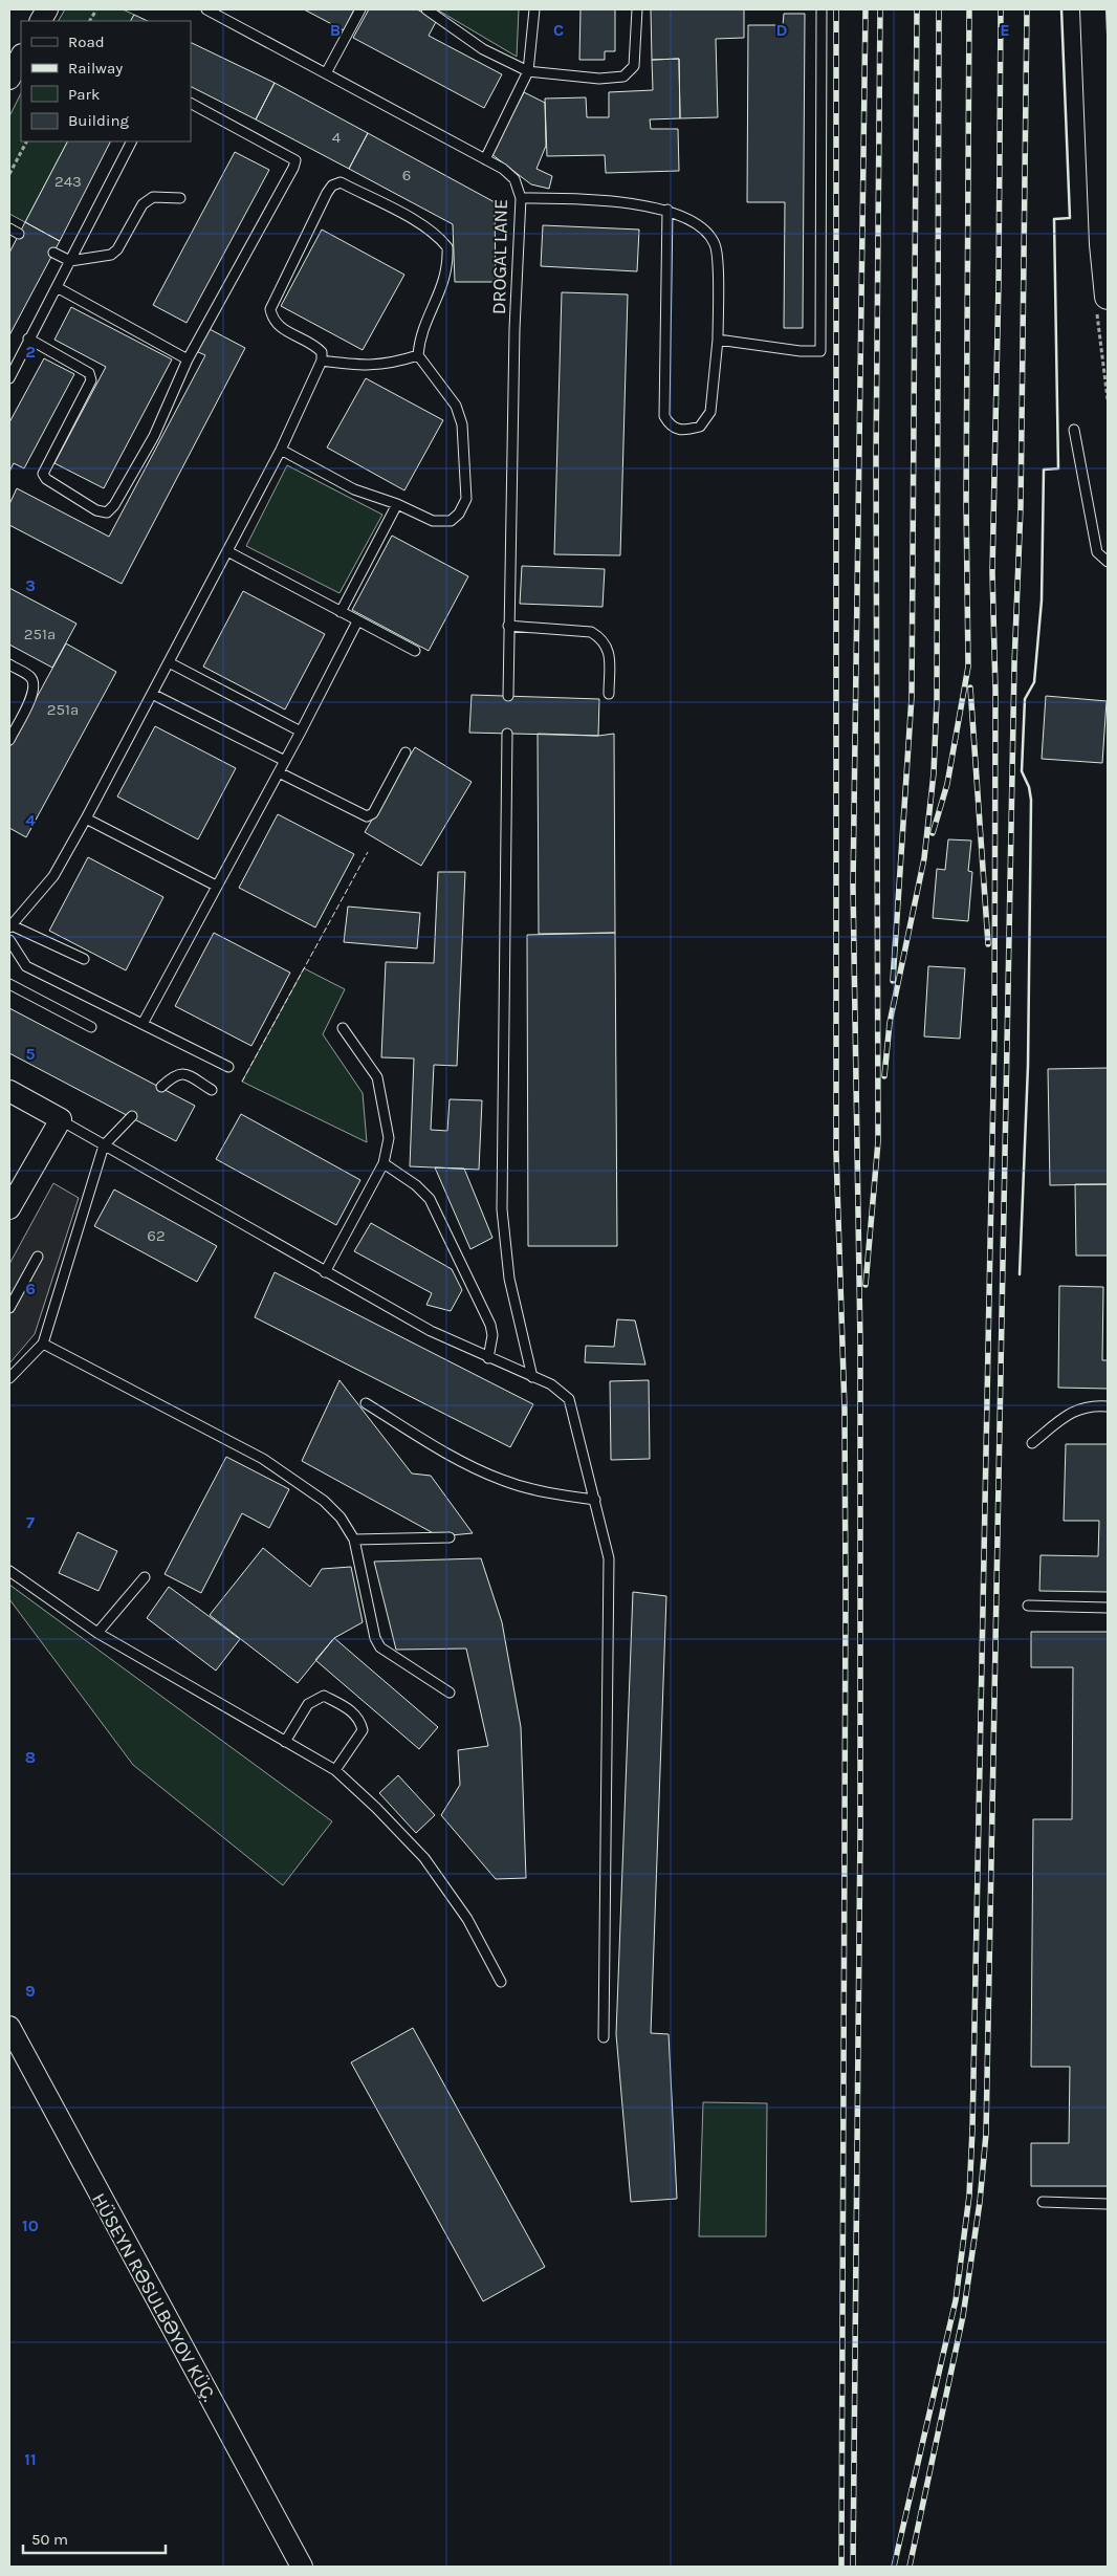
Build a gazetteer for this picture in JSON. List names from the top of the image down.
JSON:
{
  "streets": {
    "street": ["HÜSEYN RƏSULBƏYOV KÜÇ."],
    "lane": ["DROGAL LANE"]
  },
  "house_numbers": [
    "4",
    "6",
    "243",
    "251a",
    "251a",
    "62"
  ],
  "legend": [
    "Road",
    "Railway",
    "Park",
    "Building"
  ],
  "scale_bar": "50 m",
  "grid": {
    "columns": [
      "B",
      "C",
      "D",
      "E"
    ],
    "rows": [
      "2",
      "3",
      "4",
      "5",
      "6",
      "7",
      "8",
      "9",
      "10",
      "11"
    ]
  }
}
